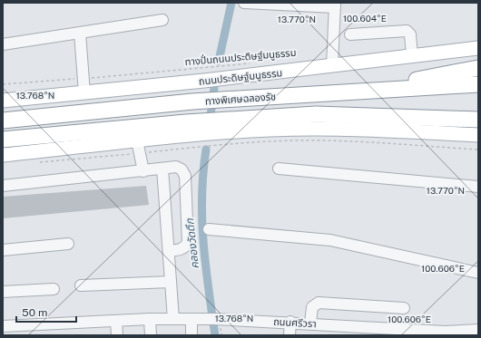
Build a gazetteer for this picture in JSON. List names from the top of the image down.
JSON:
{
  "streets": {
    "highway": ["ทางพิเศษฉลองรัช"],
    "main road": ["ถนนประดิษฐ์มนูธรรม"],
    "street": ["ถนนศรีวรา"],
    "path": ["ทางปั่นถนนประดิษฐ์มนูธรรม"]
  },
  "water": ["คลองวัดตึก"],
  "scale_bar": "50 m",
  "coordinates": [
    "100.604°E",
    "13.770°N",
    "13.768°N",
    "100.606°E"
  ]
}
